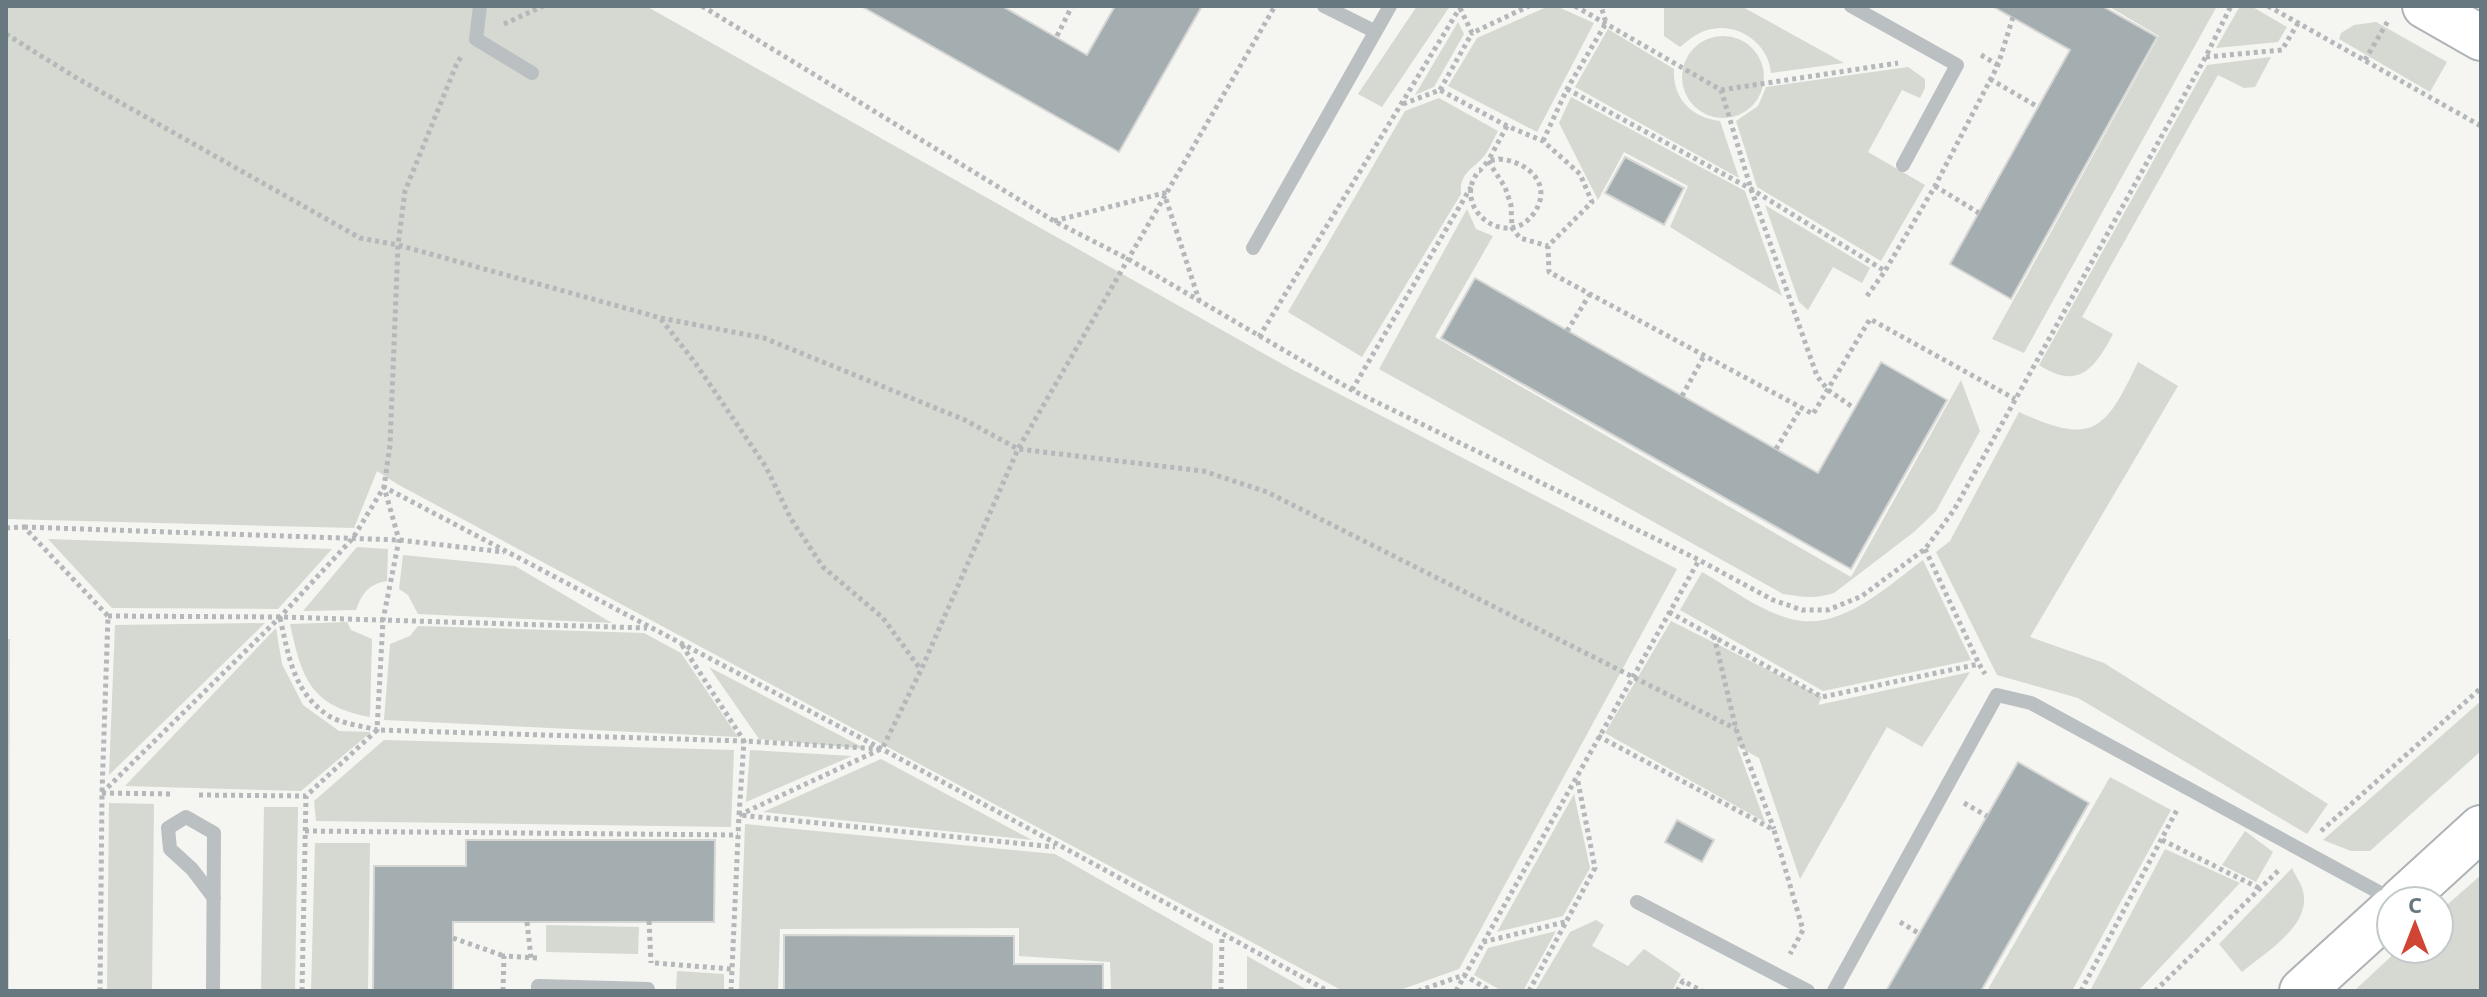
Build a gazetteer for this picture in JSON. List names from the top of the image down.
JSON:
{
  "north": "top"
}
